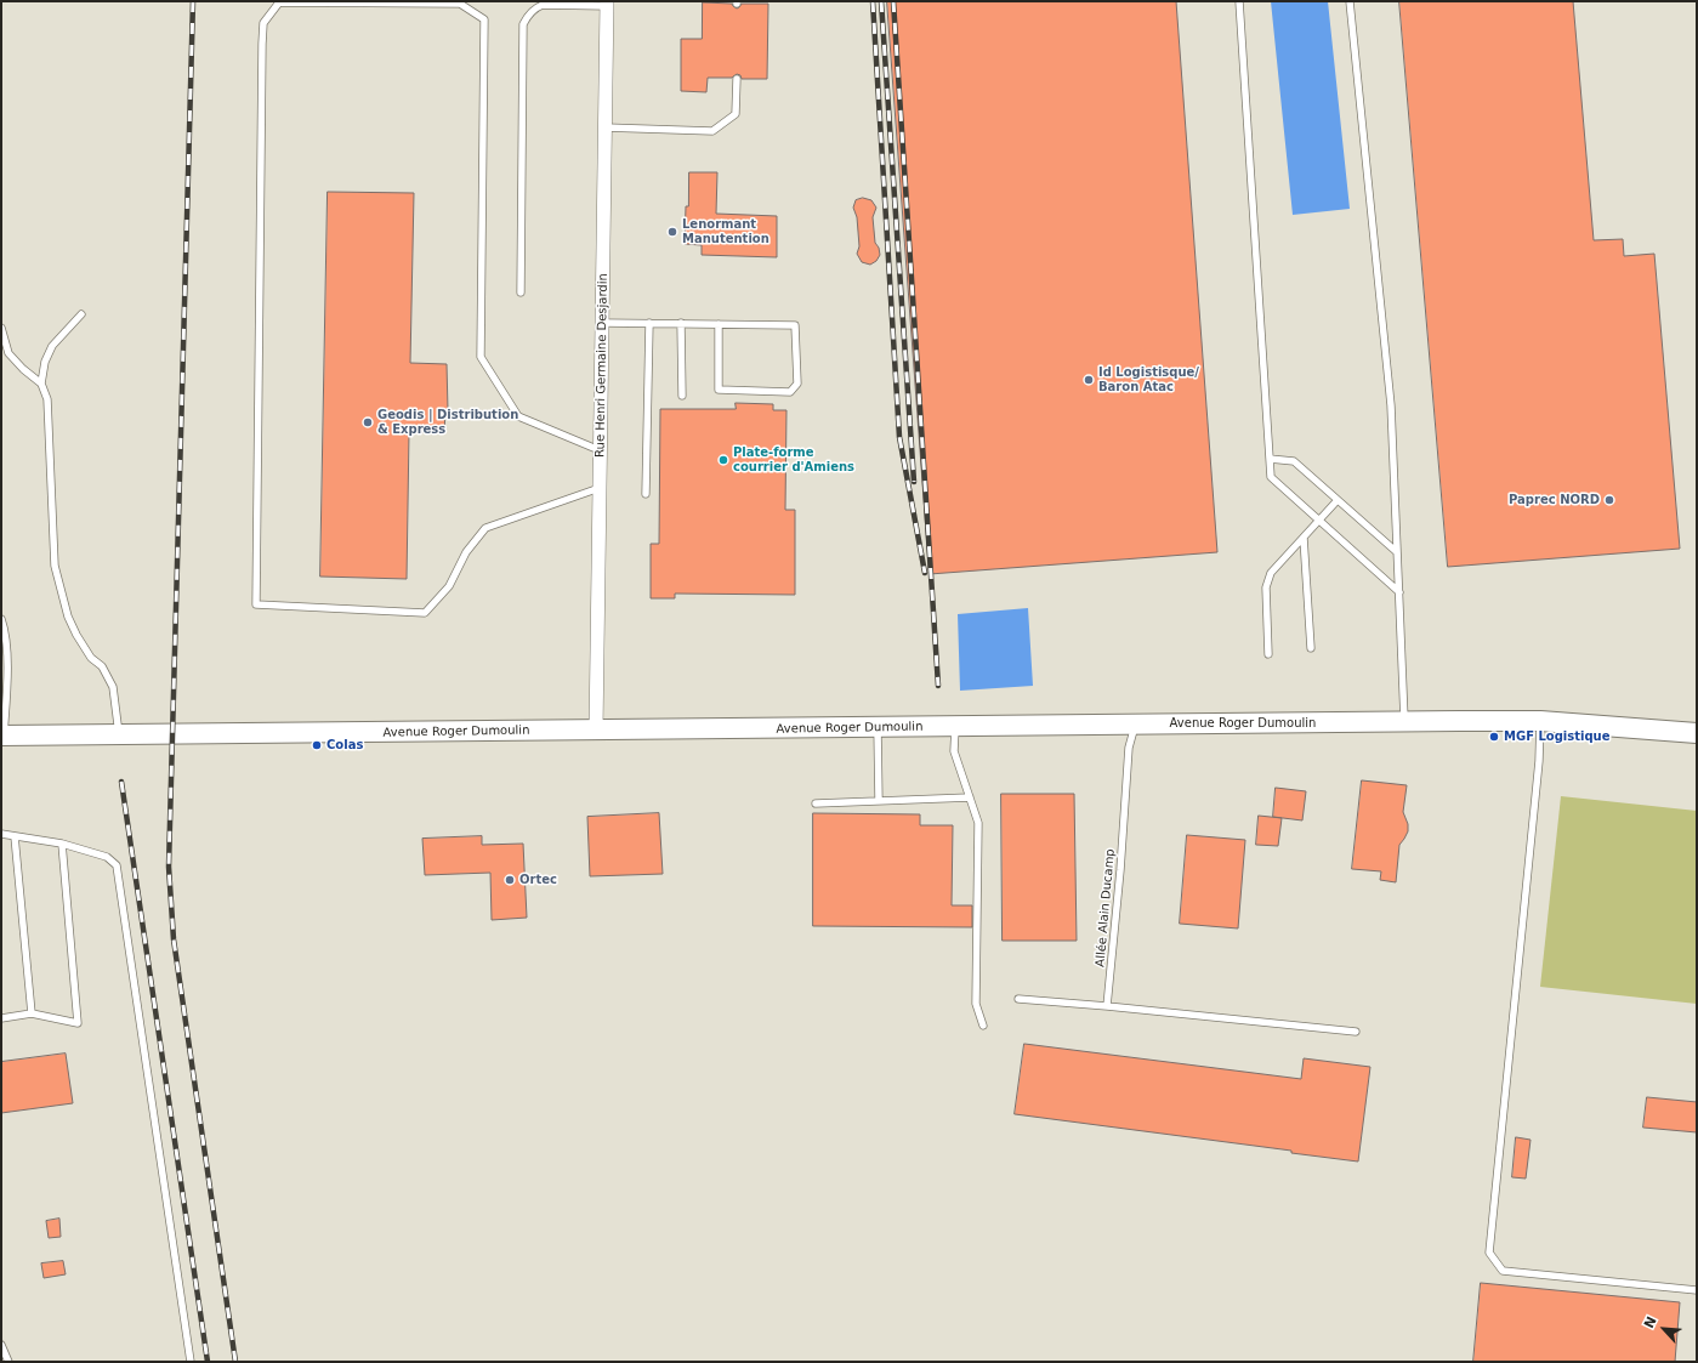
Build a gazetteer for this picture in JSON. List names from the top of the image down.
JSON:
{
  "streets": {
    "main road": ["Avenue Roger Dumoulin"],
    "street": ["Rue Henri Germaine Desjardin"],
    "lane": ["Allée Alain Ducamp"]
  },
  "crossings": [
    ["Rue Henri Germaine Desjardin", "Avenue Roger Dumoulin"],
    ["Avenue Roger Dumoulin", "Allée Alain Ducamp"]
  ],
  "places": [
    "Lenormant Manutention",
    "Id Logistisque/ Baron Atac",
    "Geodis | Distribution & Express",
    "Plate-forme courrier d'Amiens",
    "Paprec NORD",
    "MGF Logistique",
    "Colas",
    "Ortec"
  ],
  "north": "top left"
}
